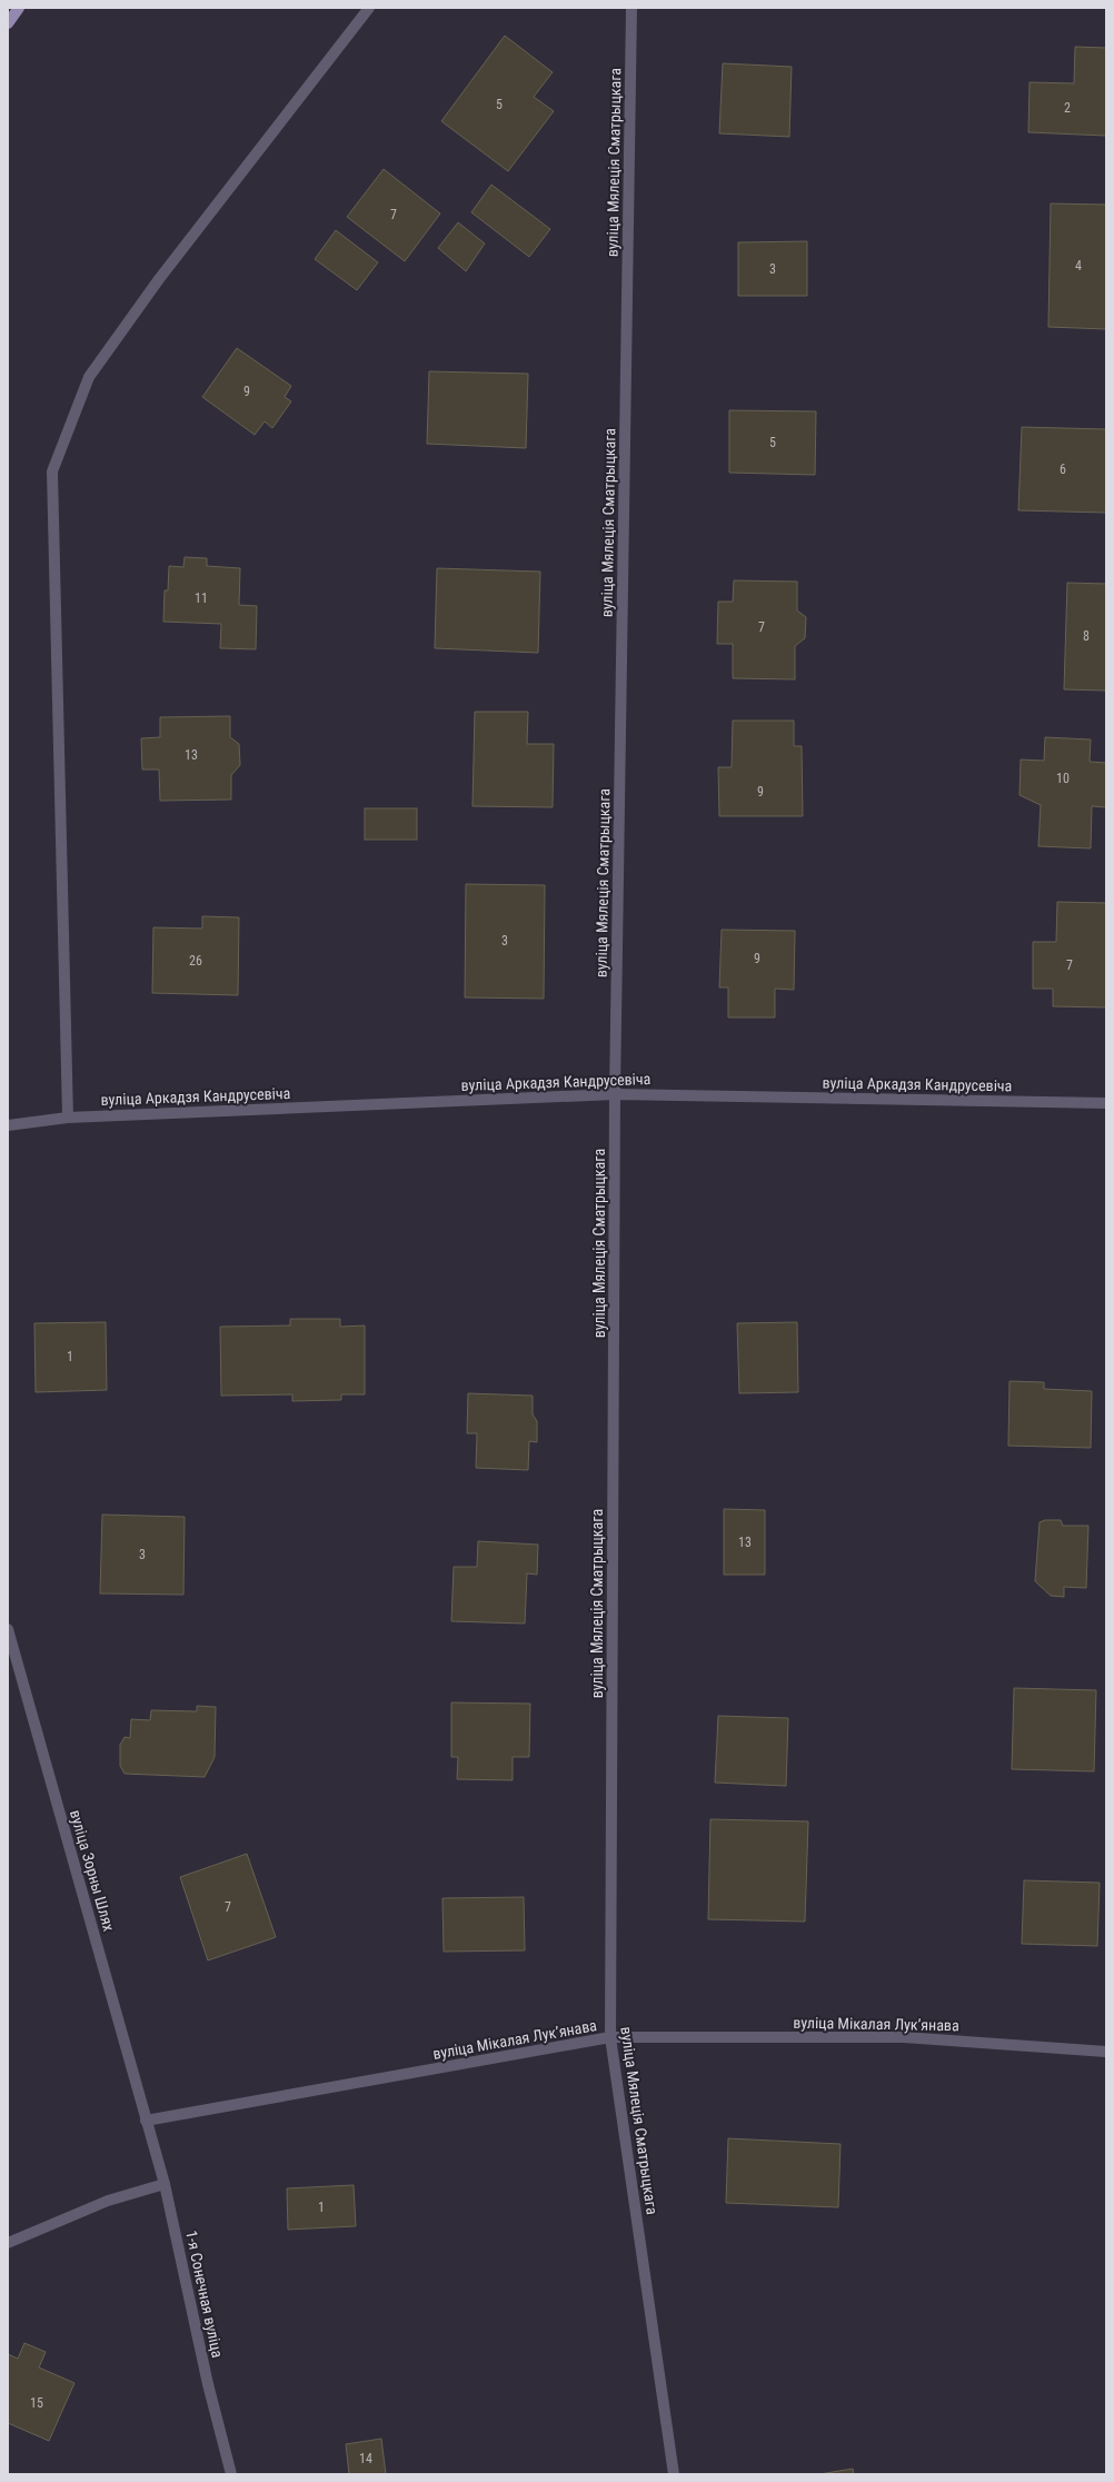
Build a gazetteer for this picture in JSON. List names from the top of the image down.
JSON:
{
  "streets": {
    "street": [
      "вуліца Мялеція Сматрыцкага",
      "вуліца Аркадзя Кандрусевіча",
      "вуліца Зорны Шлях",
      "вуліца Мікалая Лукʼянава",
      "1-я Сонечная вуліца"
    ]
  },
  "crossings": [
    ["вуліца Мялеція Сматрыцкага", "вуліца Аркадзя Кандрусевіча"],
    ["вуліца Мялеція Сматрыцкага", "вуліца Мікалая Лукʼянава"],
    ["вуліца Зорны Шлях", "вуліца Мікалая Лукʼянава"],
    ["вуліца Зорны Шлях", "1-я Сонечная вуліца"],
    ["вуліца Мікалая Лукʼянава", "1-я Сонечная вуліца"]
  ],
  "house_numbers": [
    "5",
    "2",
    "7",
    "4",
    "3",
    "9",
    "5",
    "6",
    "11",
    "7",
    "8",
    "13",
    "10",
    "9",
    "3",
    "9",
    "26",
    "7",
    "1",
    "13",
    "3",
    "7",
    "1",
    "15",
    "14"
  ]
}
